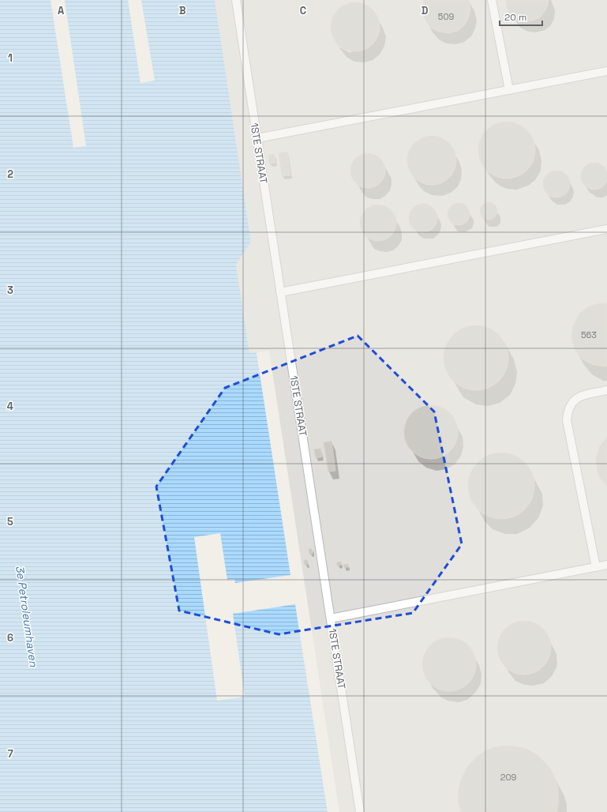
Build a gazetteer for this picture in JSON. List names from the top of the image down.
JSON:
{
  "streets": {
    "lane": ["1STE STRAAT"]
  },
  "water": ["3e Petroleumhaven"],
  "house_numbers": ["509", "563", "209"],
  "scale_bar": "20 m",
  "grid": {
    "columns": [
      "A",
      "B",
      "C",
      "D"
    ],
    "rows": [
      "1",
      "2",
      "3",
      "4",
      "5",
      "6",
      "7"
    ]
  }
}
